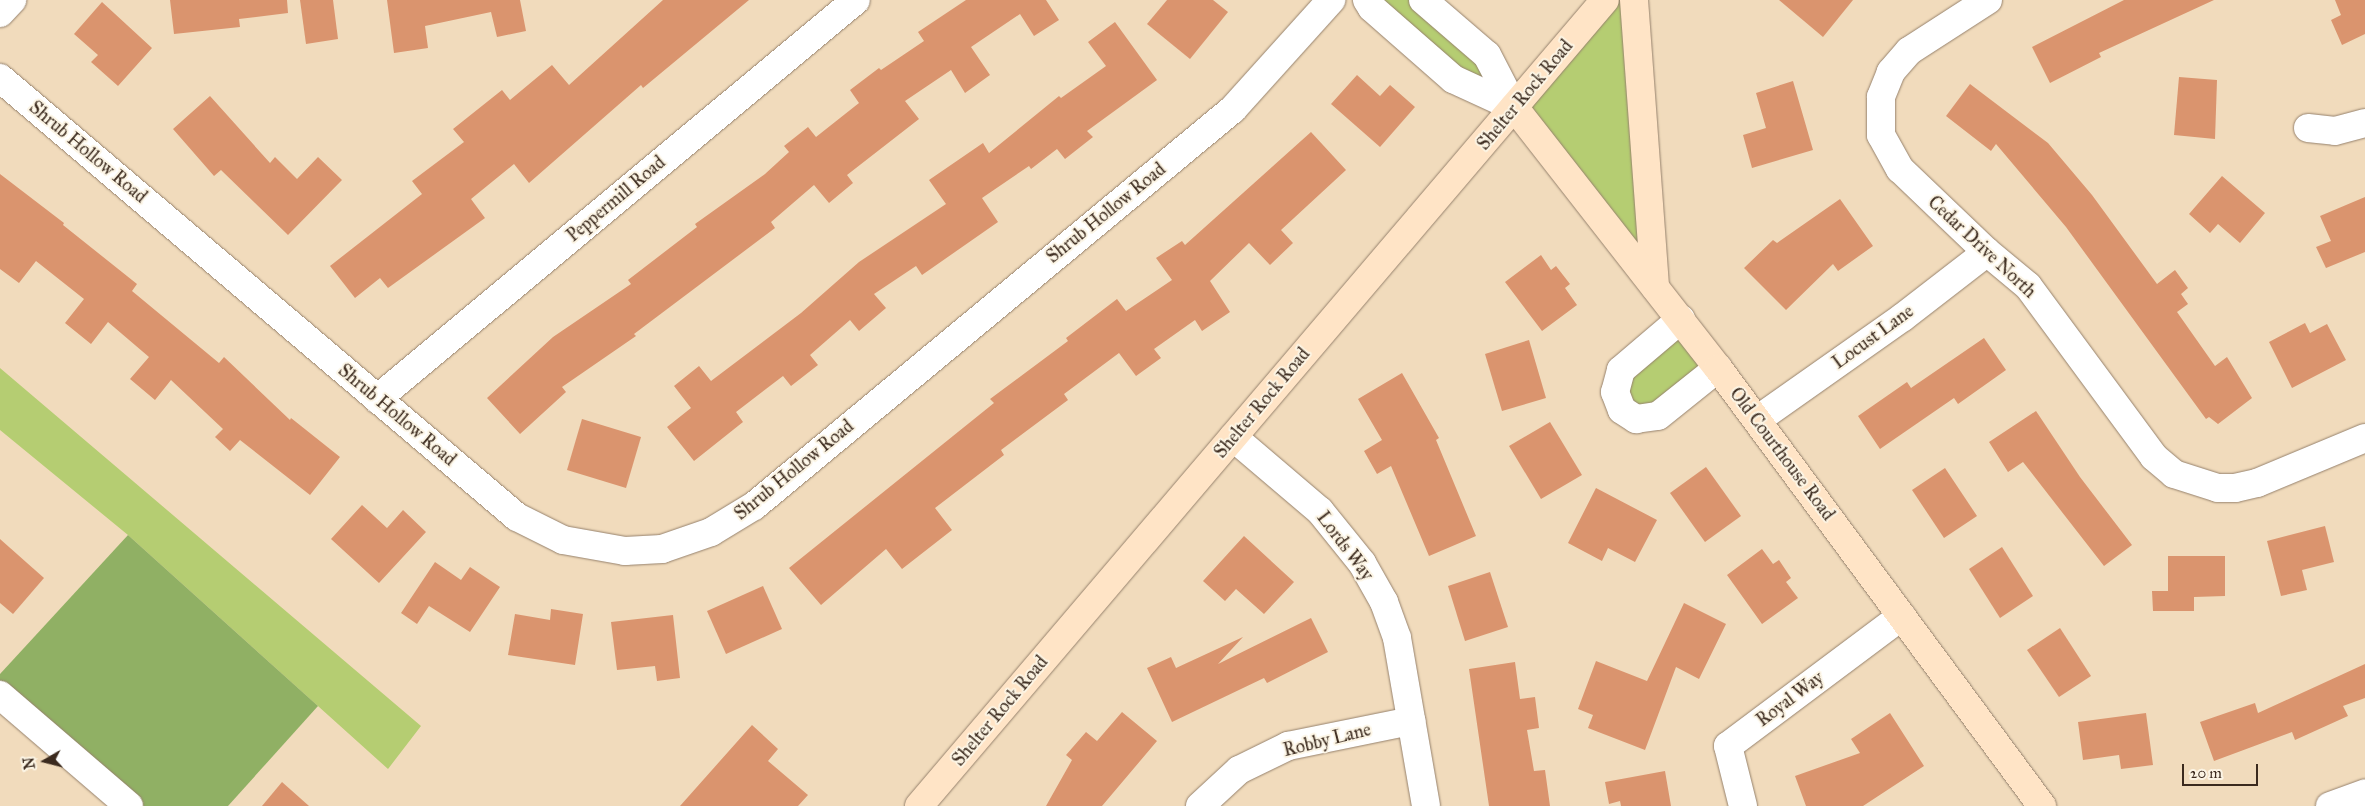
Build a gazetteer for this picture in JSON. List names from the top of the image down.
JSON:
{
  "streets": {
    "street": [
      "Shelter Rock Road",
      "Shrub Hollow Road",
      "Peppermill Road",
      "Cedar Drive North",
      "Locust Lane",
      "Old Courthouse Road",
      "Lords Way",
      "Royal Way",
      "Robby Lane"
    ]
  },
  "crossings": [
    ["Shelter Rock Road", "Old Courthouse Road"],
    ["Shelter Rock Road", "Lords Way"],
    ["Shrub Hollow Road", "Peppermill Road"],
    ["Cedar Drive North", "Locust Lane"],
    ["Locust Lane", "Old Courthouse Road"],
    ["Old Courthouse Road", "Royal Way"],
    ["Lords Way", "Robby Lane"]
  ],
  "scale_bar": "20 m",
  "north": "left"
}
